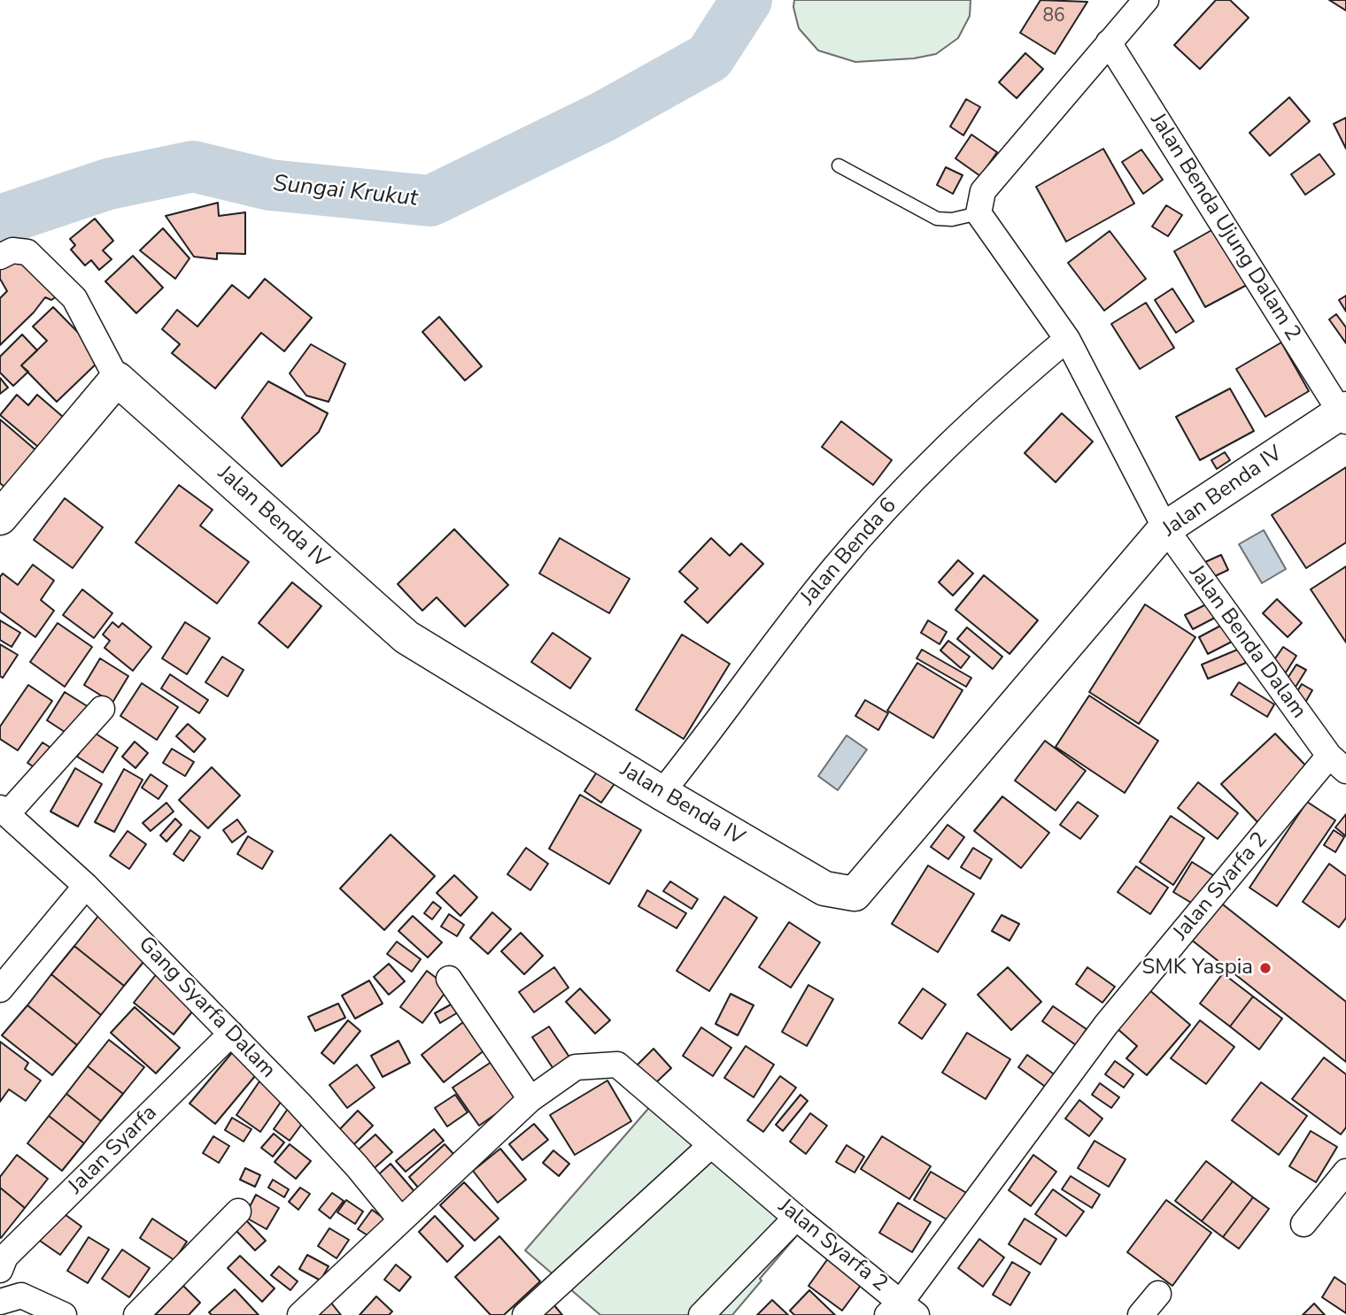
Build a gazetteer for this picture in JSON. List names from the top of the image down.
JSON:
{
  "streets": {
    "street": [
      "Jalan Benda Ujung Dalam 2",
      "Jalan Benda IV",
      "Jalan Benda 6",
      "Jalan Benda Dalam",
      "Jalan Syarfa 2",
      "Gang Syarfa Dalam",
      "Jalan Syarfa"
    ]
  },
  "crossings": [
    ["Jalan Benda Ujung Dalam 2", "Jalan Benda IV"],
    ["Jalan Benda IV", "Jalan Benda 6"],
    ["Jalan Benda IV", "Jalan Benda Dalam"],
    ["Jalan Benda 6", "Jalan Benda Dalam"],
    ["Jalan Benda Dalam", "Jalan Syarfa 2"],
    ["Jalan Syarfa 2", "Gang Syarfa Dalam"],
    ["Gang Syarfa Dalam", "Jalan Syarfa"]
  ],
  "water": ["Sungai Krukut"],
  "places": ["SMK Yaspia"],
  "house_numbers": ["86"]
}
